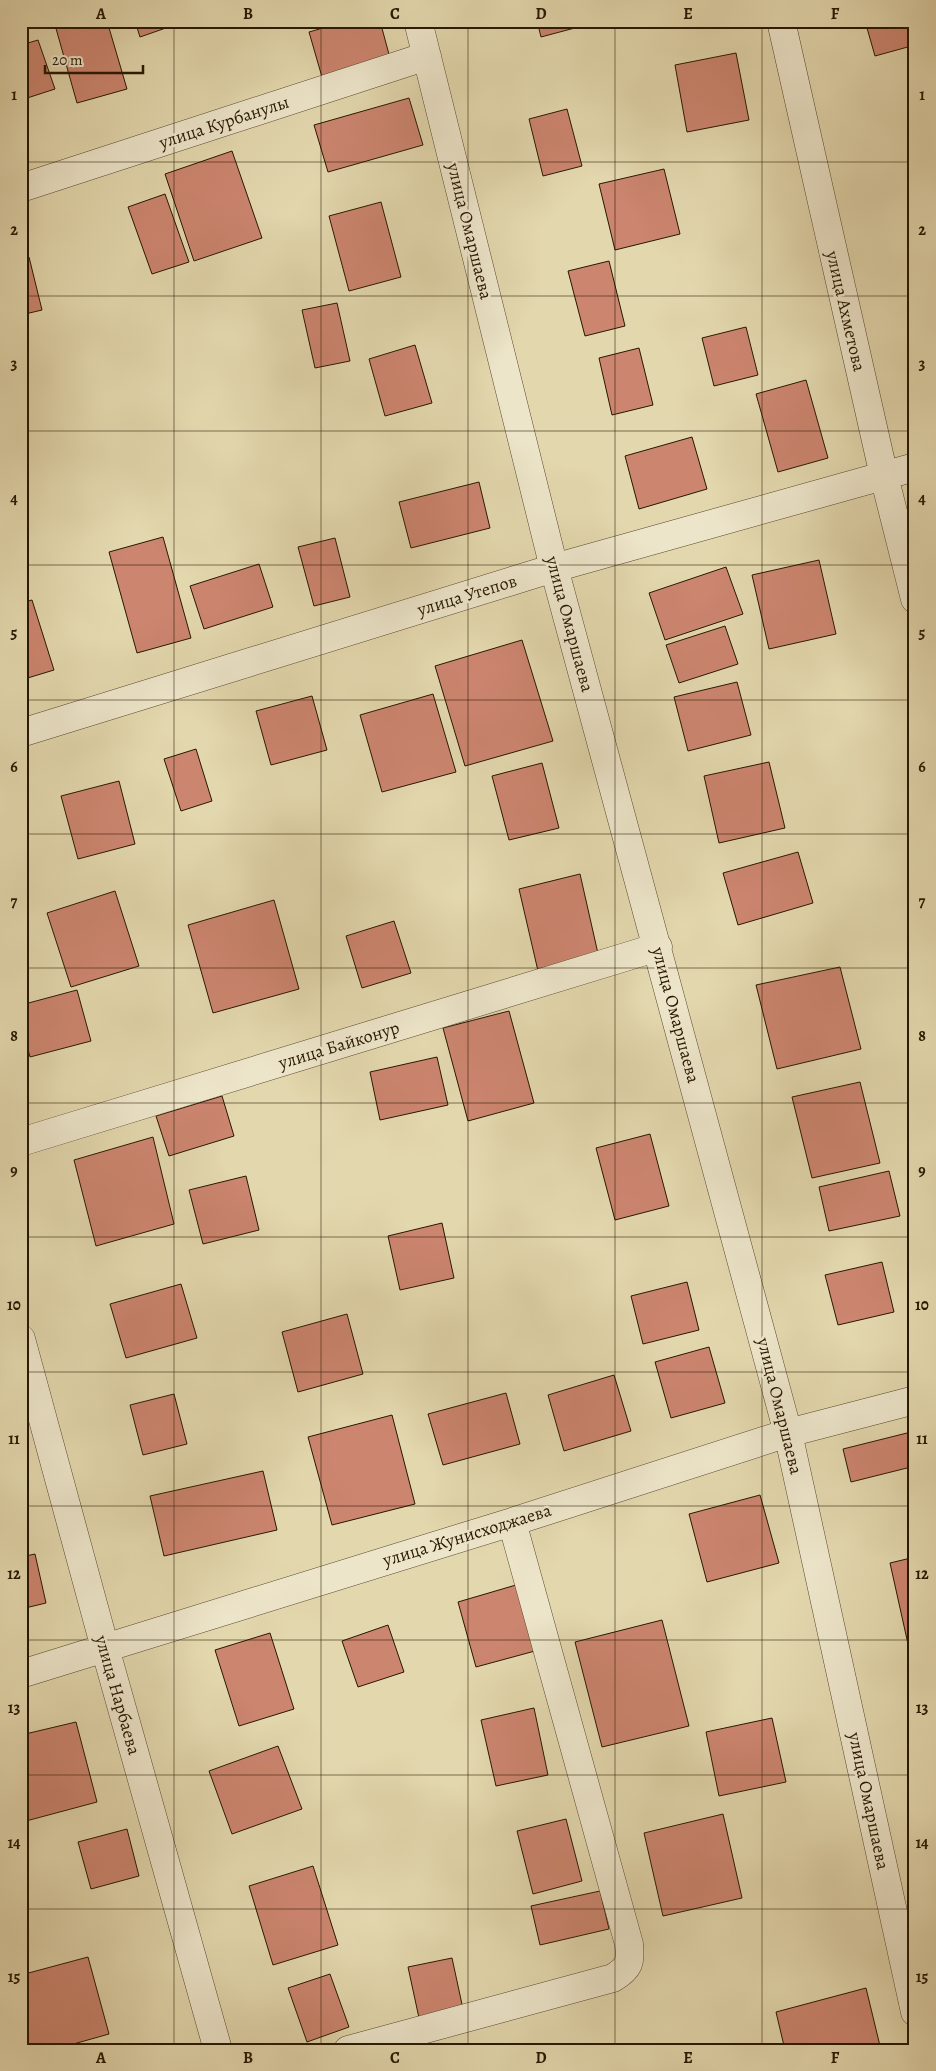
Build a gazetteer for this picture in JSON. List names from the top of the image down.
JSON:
{
  "streets": {
    "street": [
      "улица Курбанулы",
      "улица Омаршаева",
      "улица Ахметова",
      "улица Утепов",
      "улица Байконур",
      "улица Жунисходжаева",
      "улица Нарбаева"
    ]
  },
  "crossings": [
    ["улица Курбанулы", "улица Омаршаева"],
    ["улица Омаршаева", "улица Утепов"],
    ["улица Омаршаева", "улица Байконур"],
    ["улица Омаршаева", "улица Жунисходжаева"],
    ["улица Ахметова", "улица Утепов"],
    ["улица Жунисходжаева", "улица Нарбаева"]
  ],
  "scale_bar": "20 m",
  "grid": {
    "columns": [
      "A",
      "B",
      "C",
      "D",
      "E",
      "F"
    ],
    "rows": [
      "1",
      "2",
      "3",
      "4",
      "5",
      "6",
      "7",
      "8",
      "9",
      "10",
      "11",
      "12",
      "13",
      "14",
      "15"
    ]
  }
}
